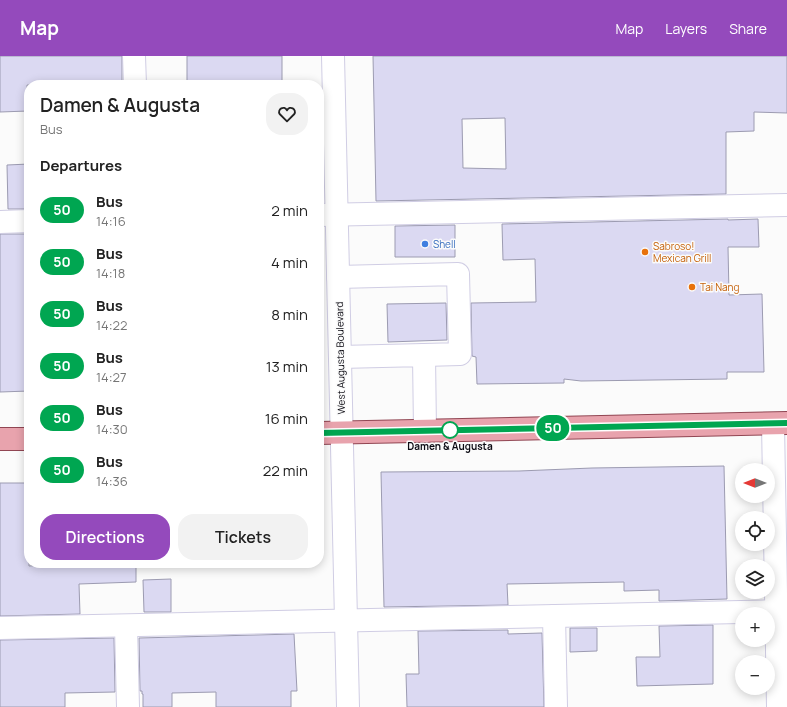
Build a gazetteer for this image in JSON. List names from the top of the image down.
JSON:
{
  "streets": {
    "street": ["West Augusta Boulevard"]
  },
  "places": [
    "Shell",
    "Sabroso! Mexican Grill",
    "Tai Nang",
    "Damen & Augusta"
  ],
  "lines": ["bus line 50"],
  "north": "left",
  "page": {
    "header": "Map",
    "nav": ["Map", "Layers", "Share"],
    "on_map": "50",
    "heading": [
      ["Damen & Augusta", "Bus"],
      "Departures"
    ],
    "list": [
      {
        "mark": "50",
        "name": "Bus",
        "note": "14:16",
        "value": "2 min"
      },
      {
        "mark": "50",
        "name": "Bus",
        "note": "14:18",
        "value": "4 min"
      },
      {
        "mark": "50",
        "name": "Bus",
        "note": "14:22",
        "value": "8 min"
      },
      {
        "mark": "50",
        "name": "Bus",
        "note": "14:27",
        "value": "13 min"
      },
      {
        "mark": "50",
        "name": "Bus",
        "note": "14:30",
        "value": "16 min"
      },
      {
        "mark": "50",
        "name": "Bus",
        "note": "14:36",
        "value": "22 min"
      }
    ],
    "map_buttons": ["+", "−"],
    "buttons": ["Directions", "Tickets"]
  }
}
